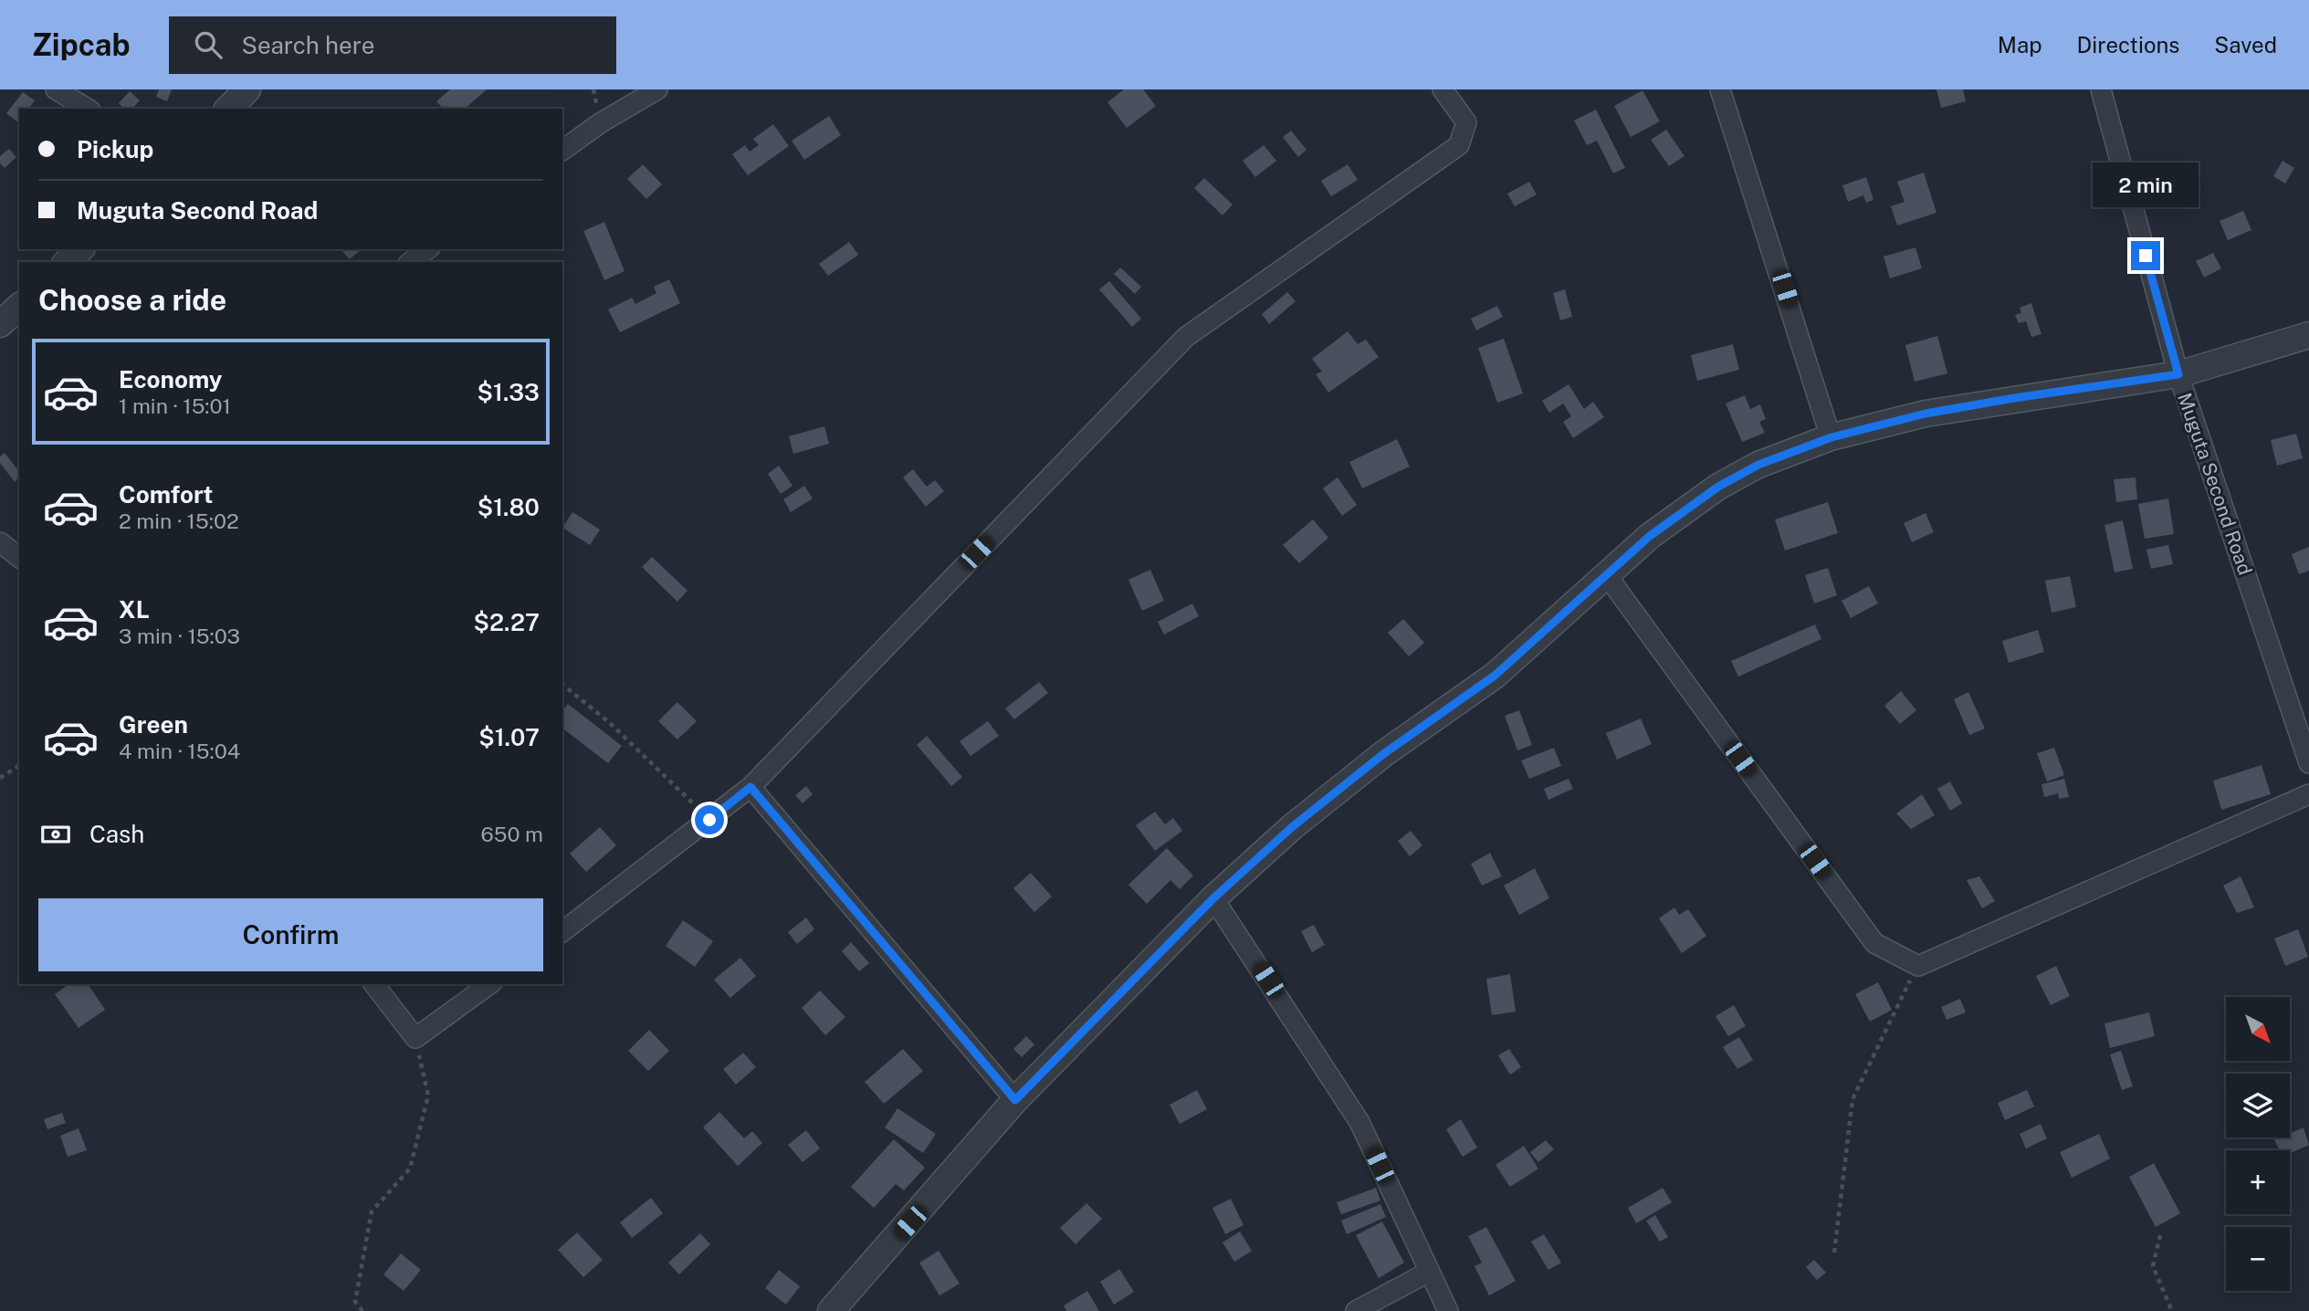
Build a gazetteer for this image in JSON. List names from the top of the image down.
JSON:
{
  "streets": {
    "street": ["Muguta Second Road"]
  },
  "north": "bottom right",
  "page": {
    "header": "Zipcab",
    "search": "Search here",
    "nav": ["Map", "Directions", "Saved"],
    "banner": ["Pickup", "Muguta Second Road"],
    "bubble": "2 min",
    "heading": "Choose a ride",
    "list": [
      {
        "name": "Economy",
        "note": "1 min · 15:01",
        "value": "$1.33"
      },
      {
        "name": "Comfort",
        "note": "2 min · 15:02",
        "value": "$1.80"
      },
      {
        "name": "XL",
        "note": "3 min · 15:03",
        "value": "$2.27"
      },
      {
        "name": "Green",
        "note": "4 min · 15:04",
        "value": "$1.07"
      }
    ],
    "pay": ["Cash", "650 m"],
    "buttons": "Confirm",
    "map_buttons": ["+", "−"]
  }
}
